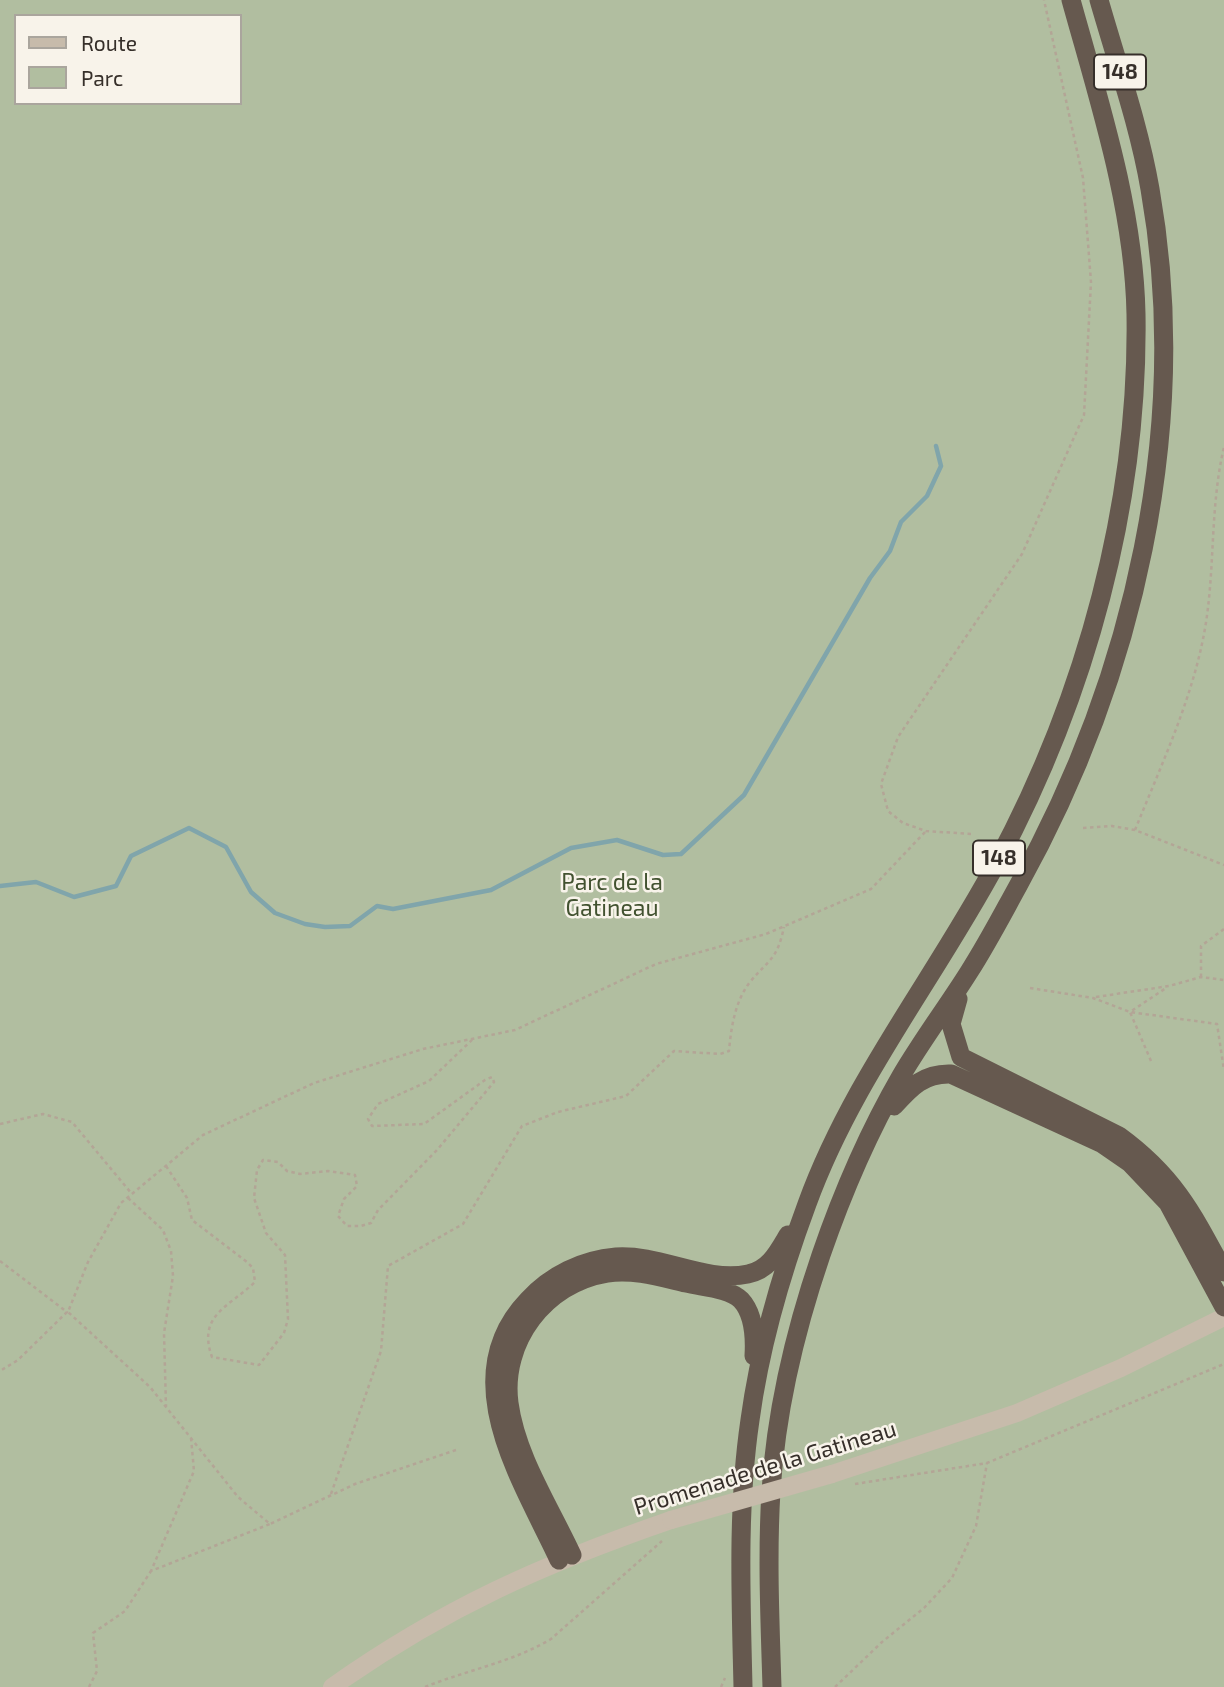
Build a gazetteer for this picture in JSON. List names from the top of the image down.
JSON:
{
  "streets": {
    "highway": ["148"],
    "street": ["Promenade de la Gatineau"]
  },
  "parks": ["Parc de la Gatineau"],
  "legend": ["Route", "Parc"]
}
